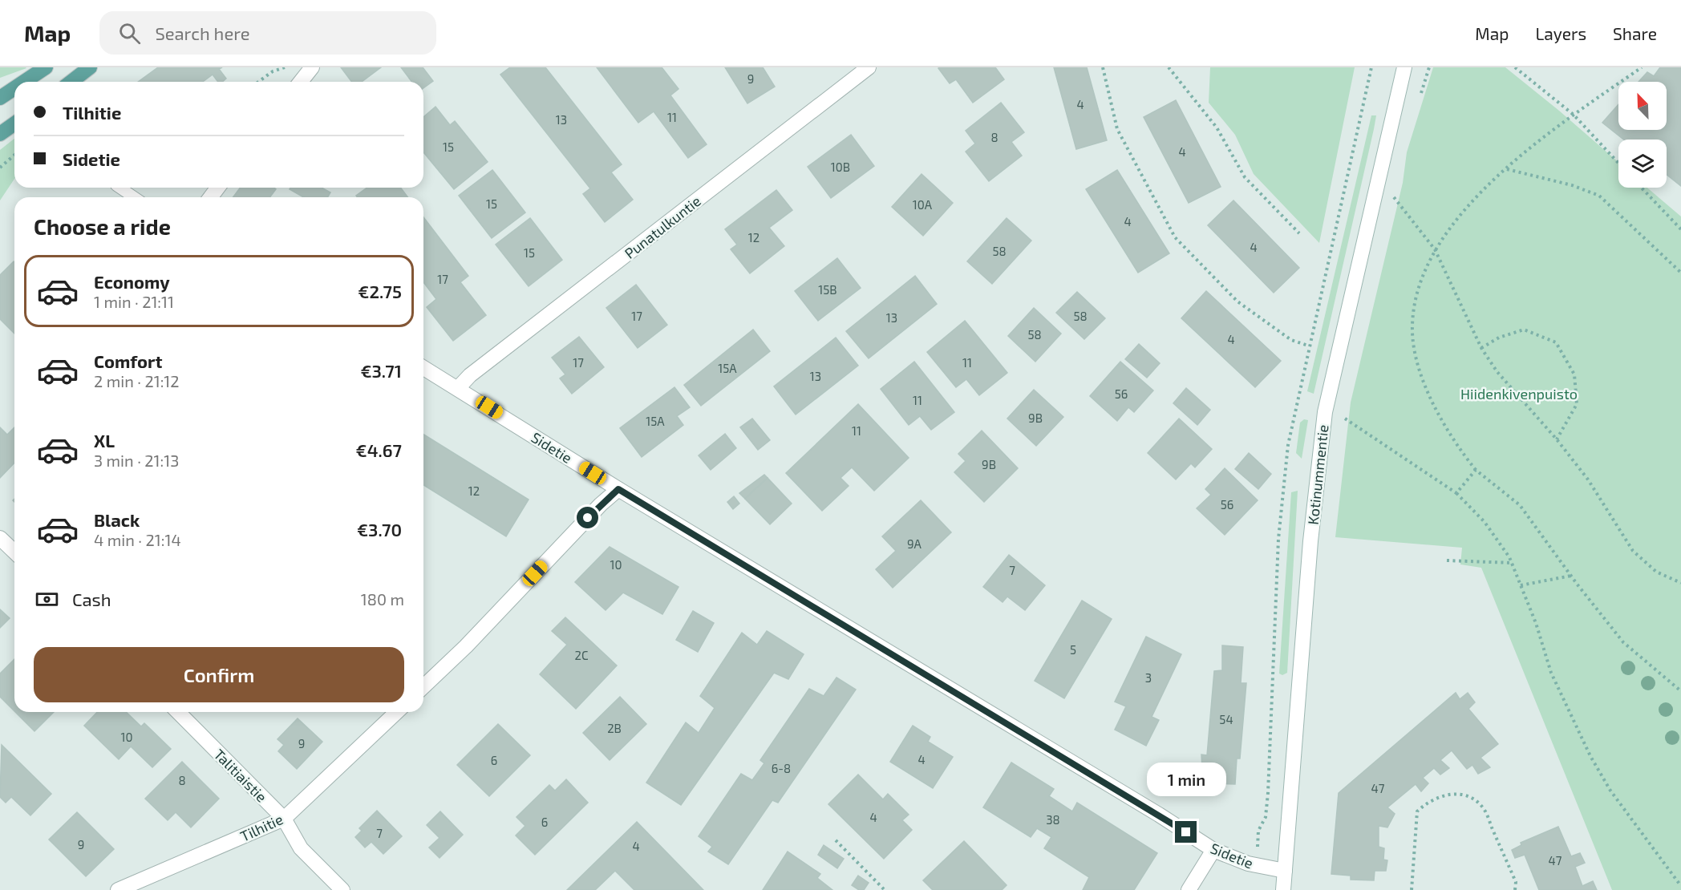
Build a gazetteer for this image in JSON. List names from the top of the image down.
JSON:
{
  "streets": {
    "street": [
      "Punatulkuntie",
      "Sidetie",
      "Kotinummentie",
      "Talitiaistie",
      "Tilhitie"
    ]
  },
  "crossings": [
    ["Punatulkuntie", "Sidetie"],
    ["Sidetie", "Kotinummentie"],
    ["Talitiaistie", "Tilhitie"]
  ],
  "parks": ["Hiidenkivenpuisto"],
  "house_numbers": [
    "9",
    "4",
    "11",
    "13",
    "8",
    "15",
    "4",
    "10B",
    "15",
    "10A",
    "4",
    "12",
    "4",
    "58",
    "15",
    "17",
    "15B",
    "17",
    "58",
    "13",
    "58",
    "4",
    "17",
    "11",
    "15A",
    "13",
    "56",
    "11",
    "9B",
    "15A",
    "11",
    "9B",
    "12",
    "56",
    "9A",
    "10",
    "7",
    "5",
    "2C",
    "3",
    "54",
    "2B",
    "10",
    "9",
    "4",
    "6",
    "6-8",
    "8",
    "47",
    "4",
    "38",
    "6",
    "7",
    "9",
    "4",
    "47"
  ],
  "north": "top left",
  "page": {
    "header": "Map",
    "search": "Search here",
    "nav": ["Map", "Layers", "Share"],
    "banner": ["Tilhitie", "Sidetie"],
    "heading": "Choose a ride",
    "list": [
      {
        "name": "Economy",
        "note": "1 min · 21:11",
        "value": "€2.75"
      },
      {
        "name": "Comfort",
        "note": "2 min · 21:12",
        "value": "€3.71"
      },
      {
        "name": "XL",
        "note": "3 min · 21:13",
        "value": "€4.67"
      },
      {
        "name": "Black",
        "note": "4 min · 21:14",
        "value": "€3.70"
      }
    ],
    "pay": ["Cash", "180 m"],
    "buttons": "Confirm",
    "bubble": "1 min"
  }
}
